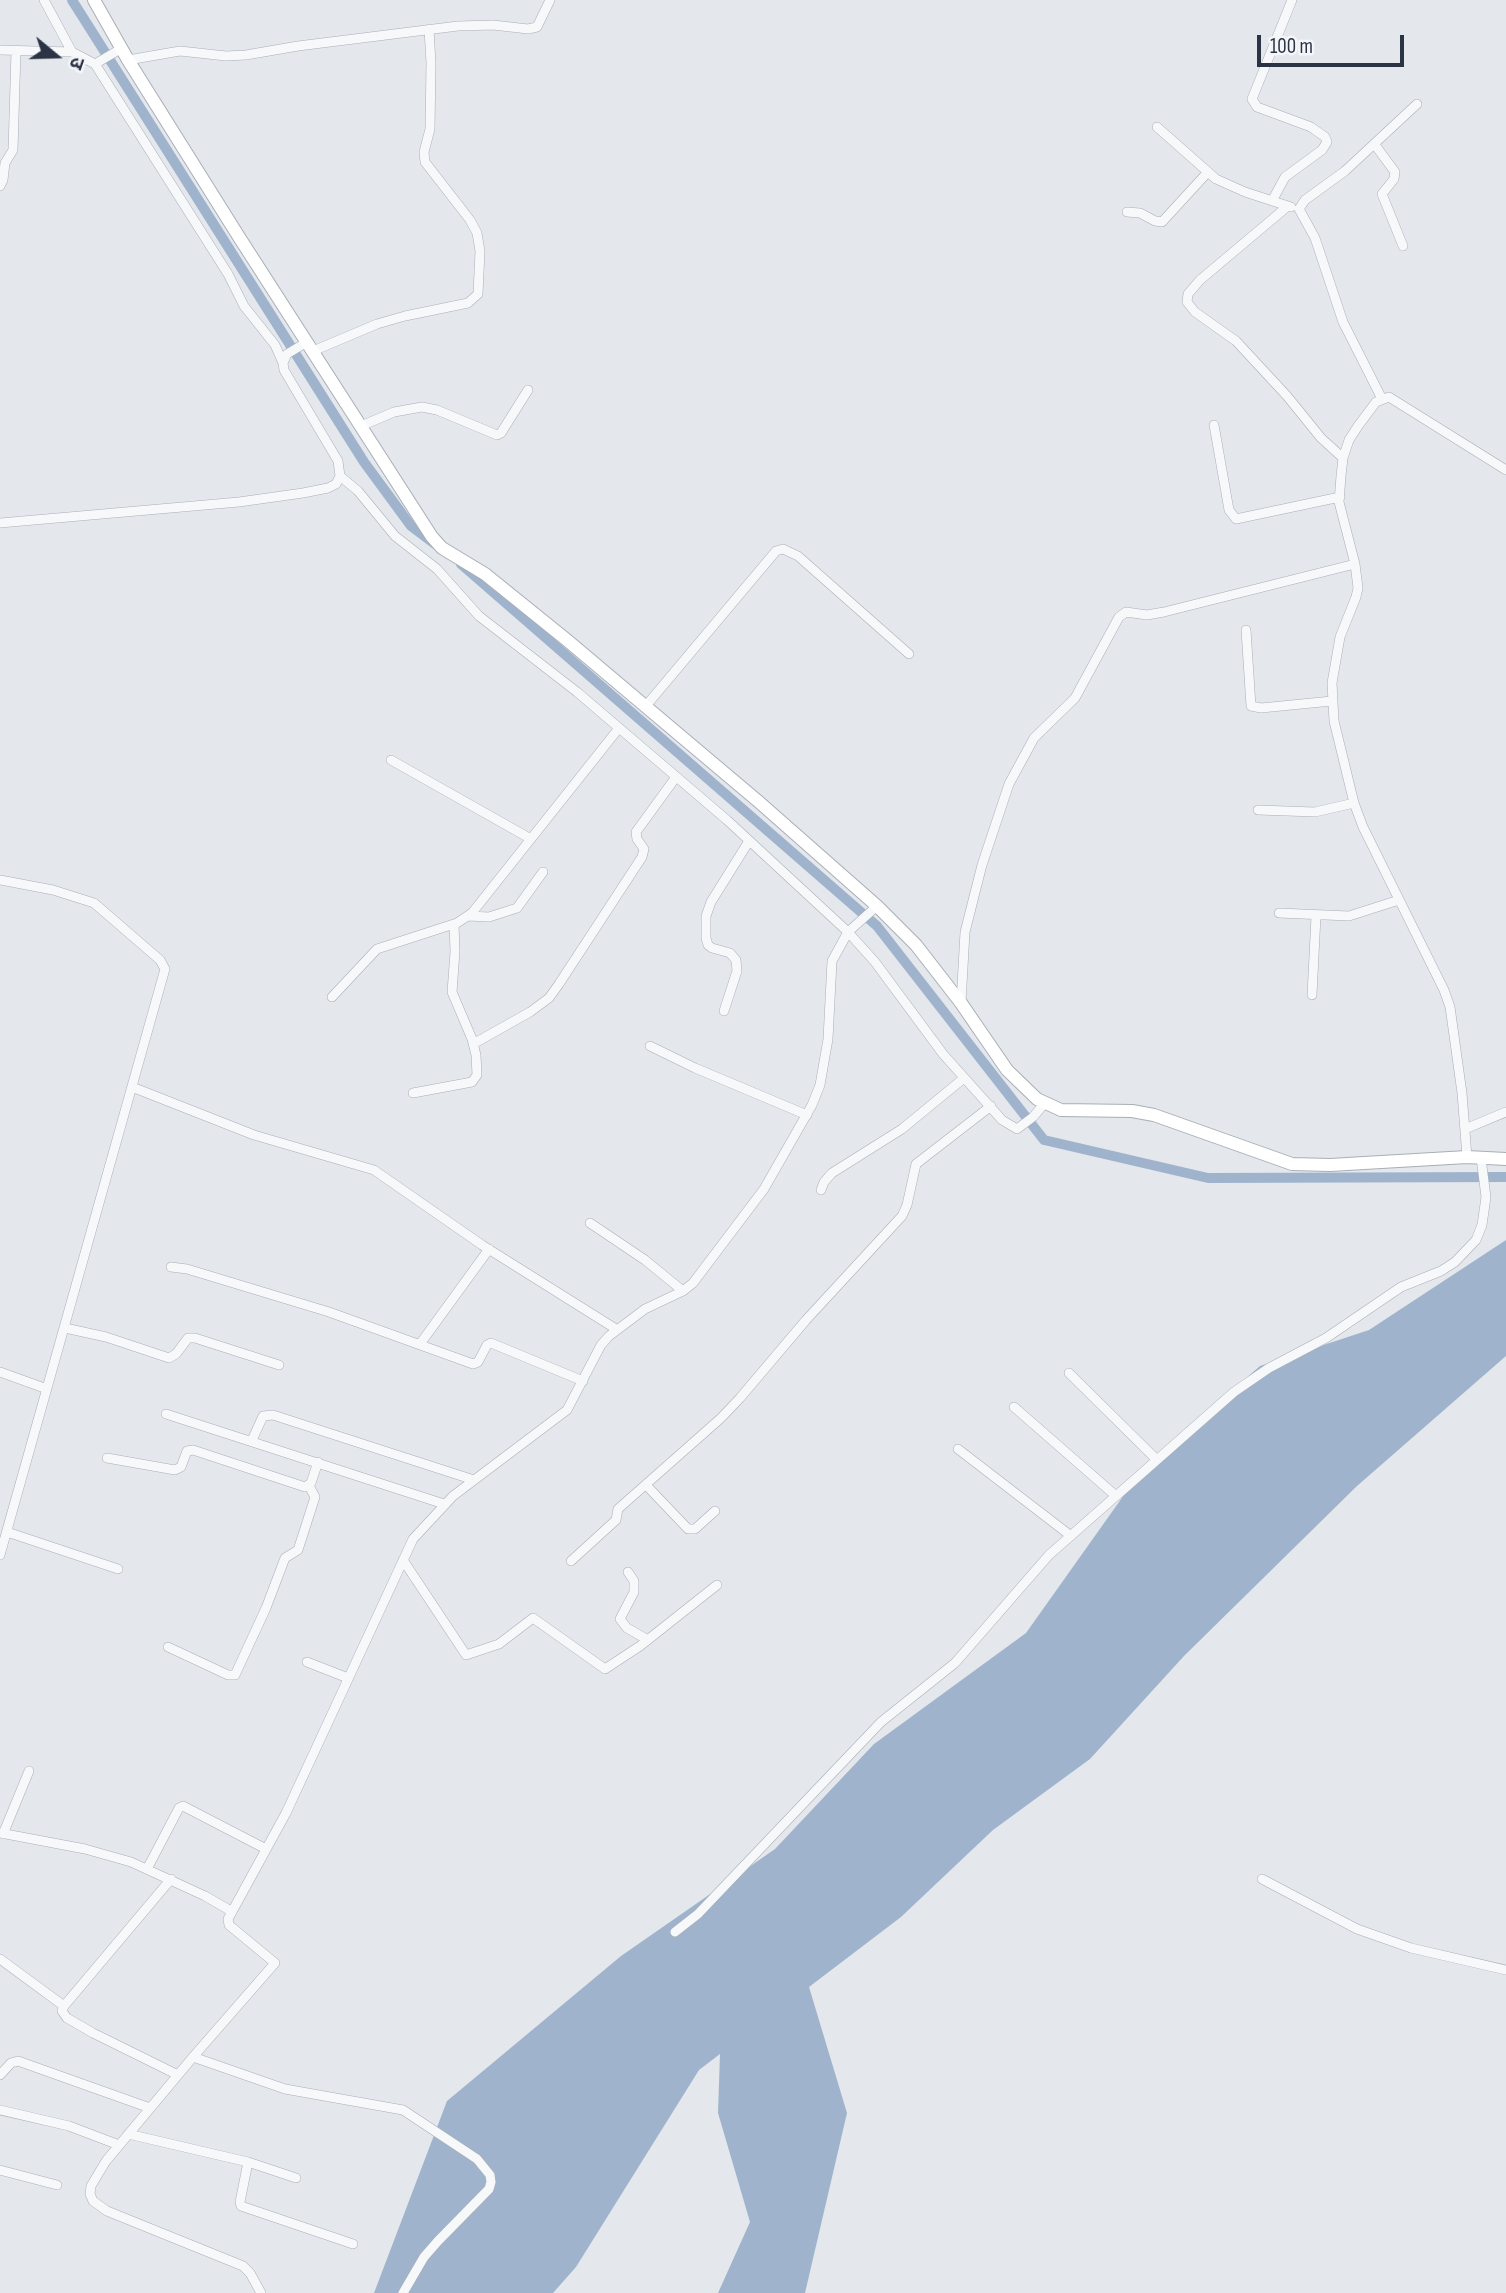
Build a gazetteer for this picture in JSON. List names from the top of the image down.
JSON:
{
  "scale_bar": "100 m",
  "north": "right"
}
